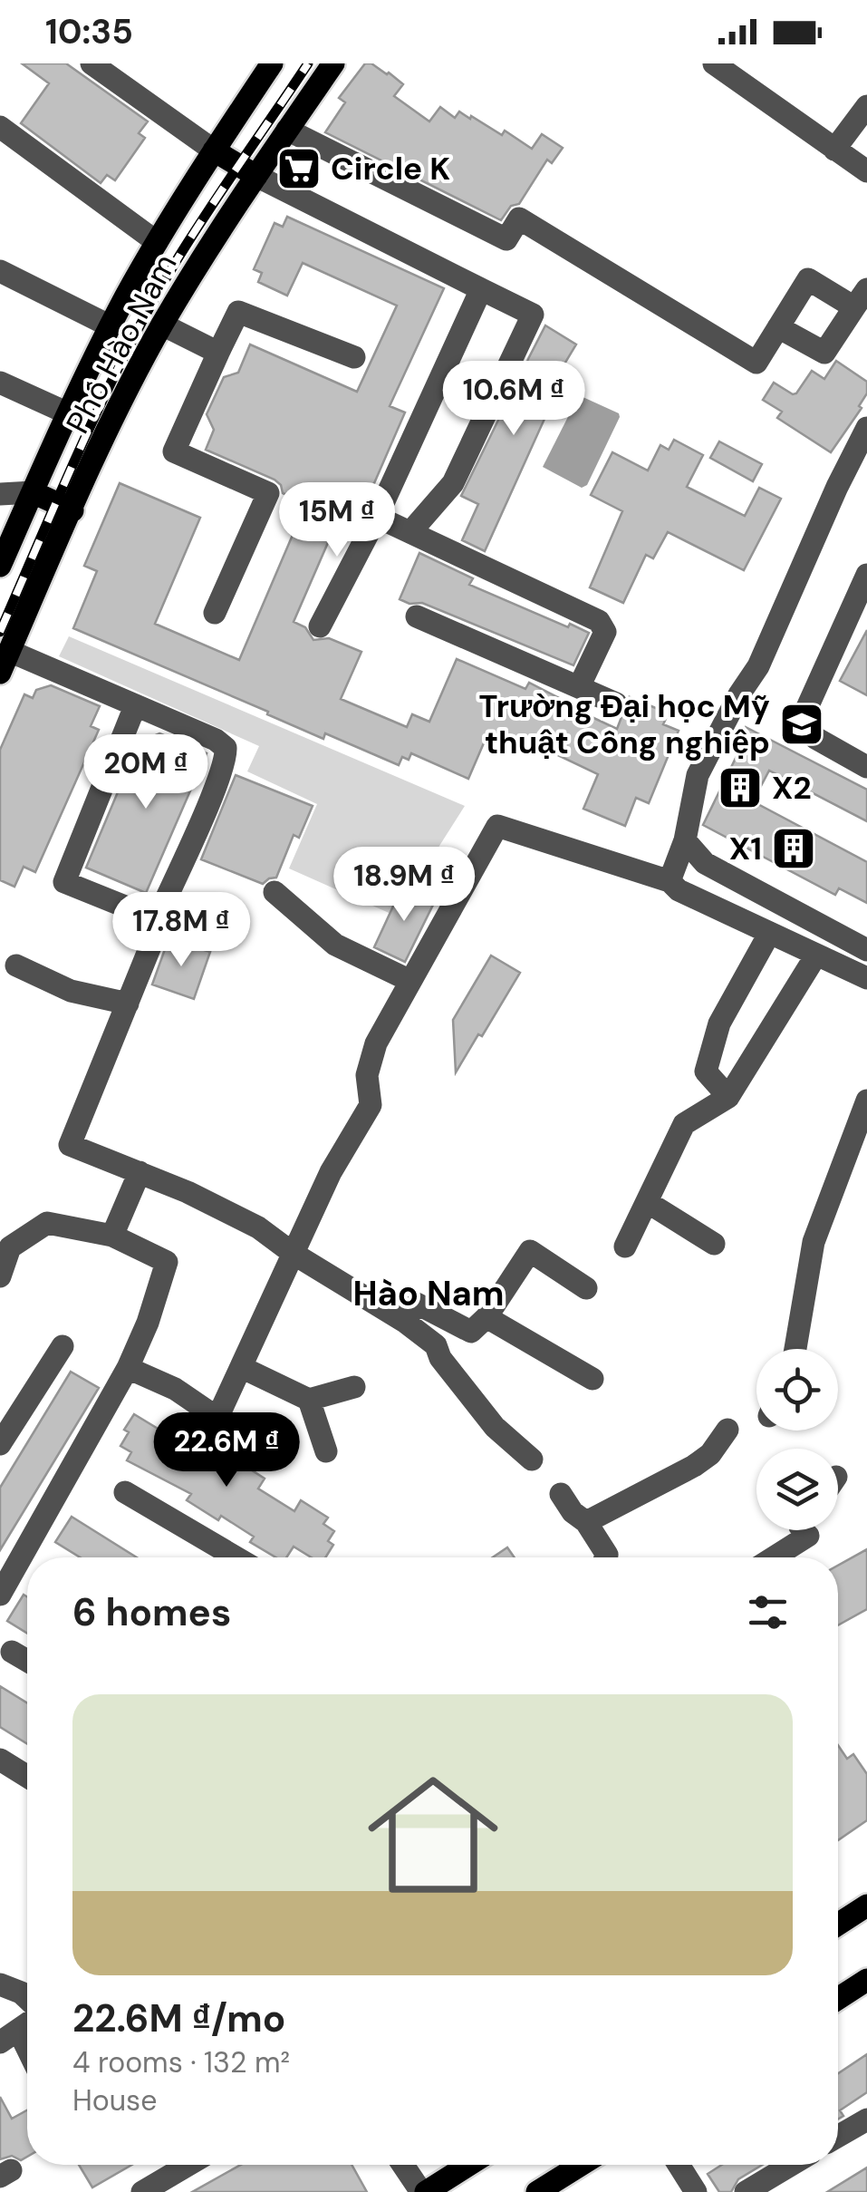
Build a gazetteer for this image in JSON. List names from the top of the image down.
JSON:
{
  "streets": {
    "main road": ["Phố Hào Nam"]
  },
  "districts": ["Hào Nam"],
  "places": {
    "supermarket": ["Circle K"],
    "school or university": ["Trường Đại học Mỹ thuật Công nghiệp"],
    "building": ["X2", "X1"]
  },
  "page": {
    "status": "10:35",
    "price": [
      "10.6M ₫",
      "15M ₫",
      "20M ₫",
      "18.9M ₫",
      "17.8M ₫",
      "22.6M ₫"
    ],
    "heading": "6 homes",
    "list": [
      {
        "name": "22.6M ₫/mo",
        "note": "4 rooms · 132 m² · House"
      }
    ]
  }
}
